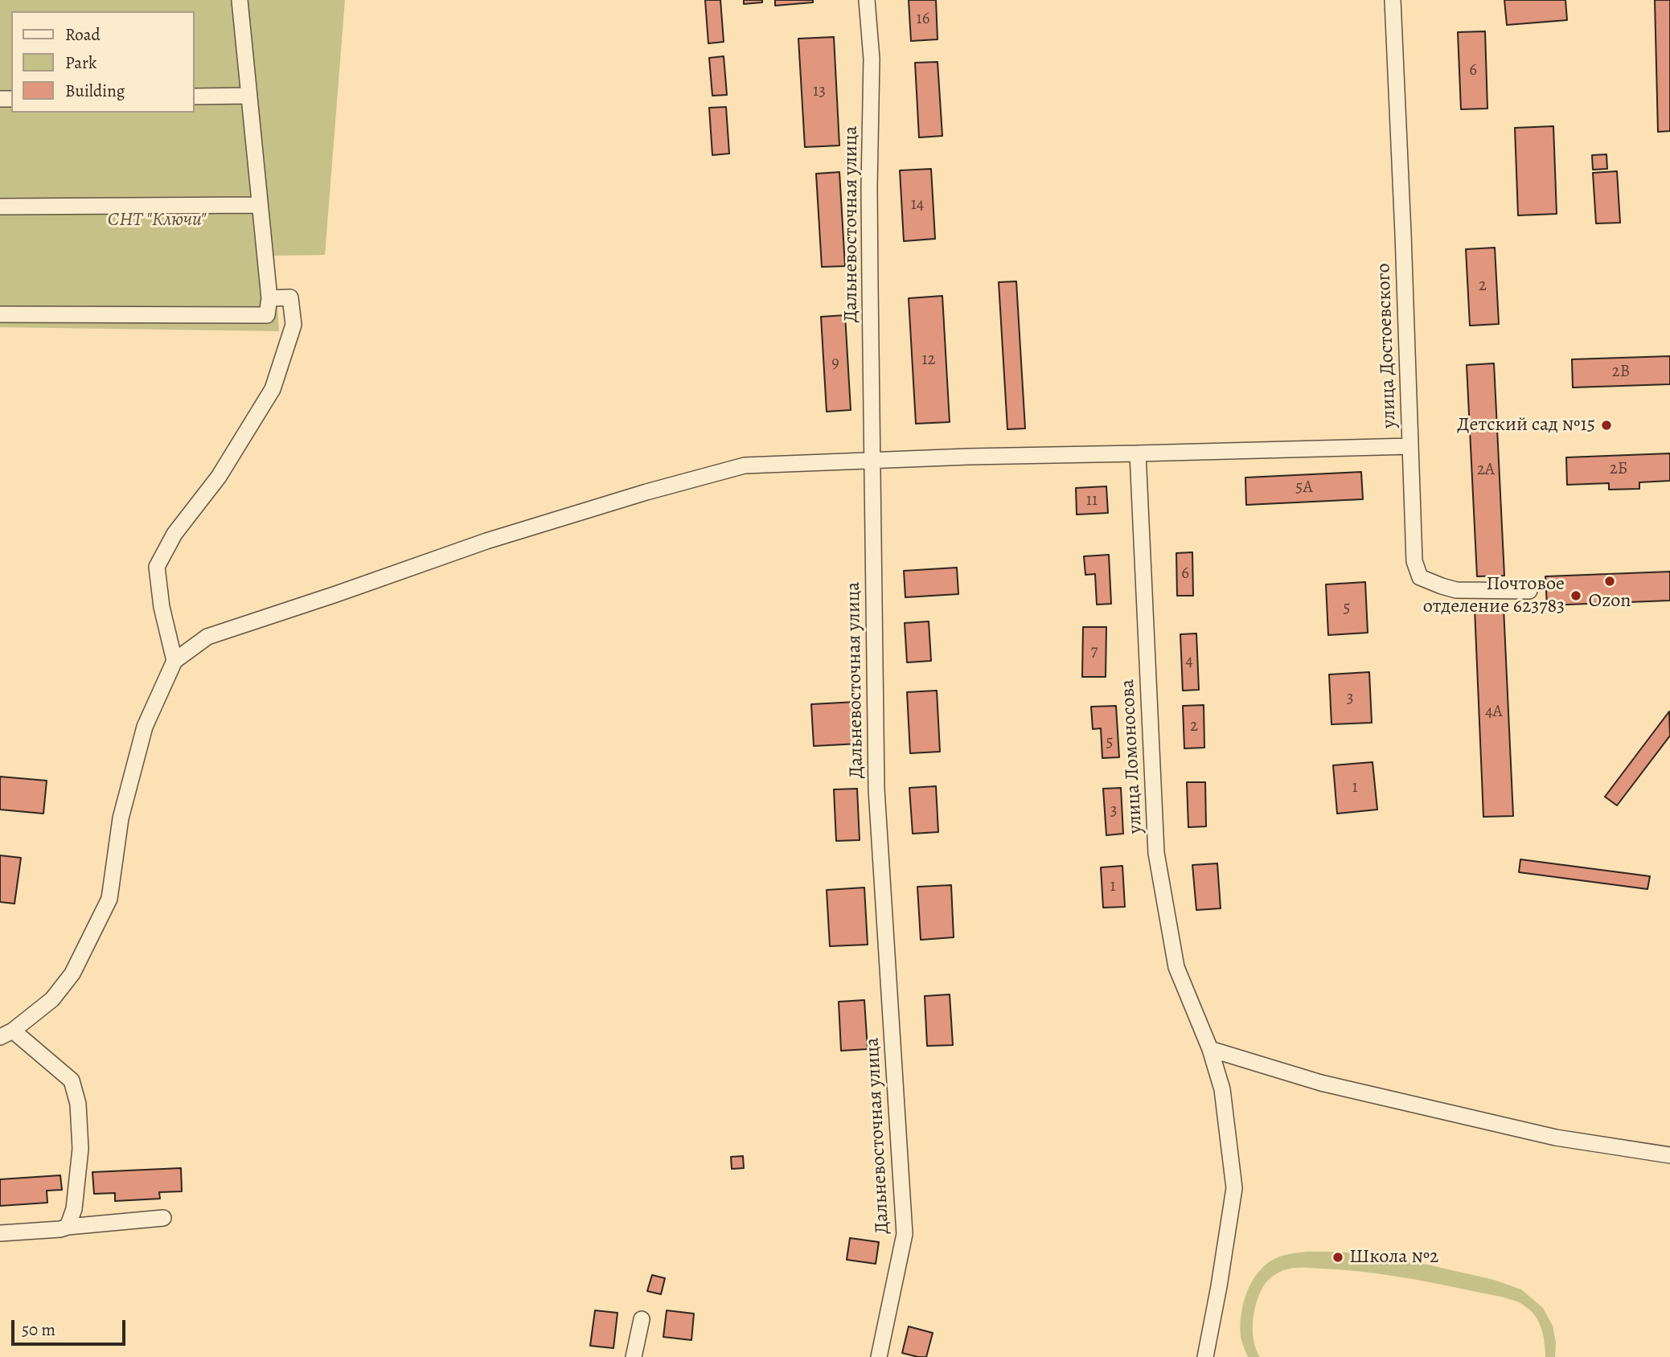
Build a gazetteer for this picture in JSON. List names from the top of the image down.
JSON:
{
  "streets": {
    "street": ["Дальневосточная улица", "улица Достоевского", "улица Ломоносова"]
  },
  "parks": ["СНТ \"Ключи\""],
  "places": [
    "Детский сад №15",
    "Ozon",
    "Почтовое отделение 623783",
    "Школа №2"
  ],
  "house_numbers": [
    "16",
    "6",
    "13",
    "14",
    "2",
    "12",
    "9",
    "2В",
    "2Б",
    "2А",
    "5А",
    "11",
    "6",
    "5",
    "7",
    "4",
    "3",
    "4А",
    "2",
    "5",
    "1",
    "3",
    "1"
  ],
  "legend": ["Road", "Park", "Building"],
  "scale_bar": "50 m"
}
